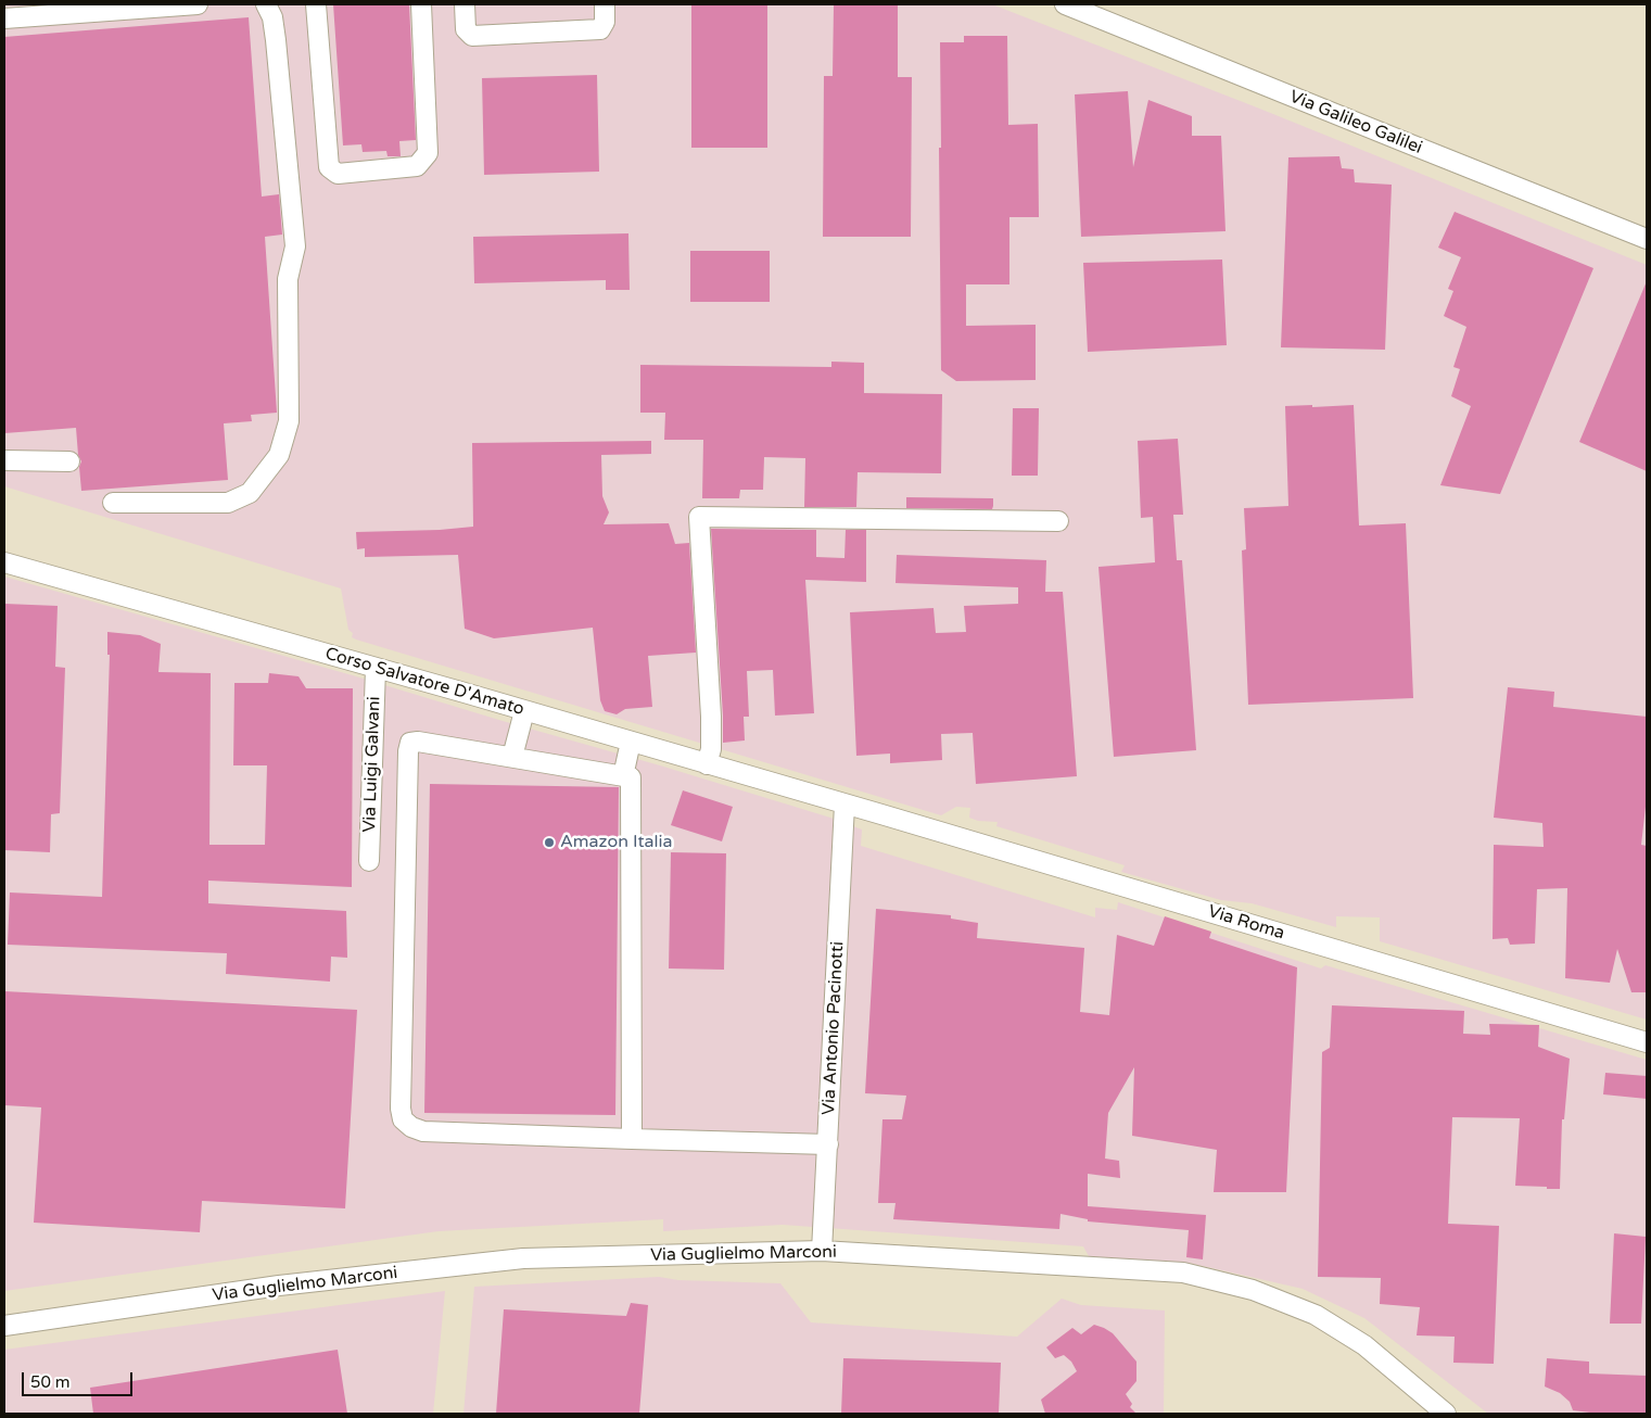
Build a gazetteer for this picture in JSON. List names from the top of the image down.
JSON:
{
  "streets": {
    "street": [
      "Via Galileo Galilei",
      "Corso Salvatore D'Amato",
      "Via Luigi Galvani",
      "Via Roma",
      "Via Antonio Pacinotti",
      "Via Guglielmo Marconi"
    ]
  },
  "crossings": [
    ["Corso Salvatore D'Amato", "Via Luigi Galvani"],
    ["Corso Salvatore D'Amato", "Via Roma"],
    ["Corso Salvatore D'Amato", "Via Antonio Pacinotti"],
    ["Via Roma", "Via Antonio Pacinotti"],
    ["Via Antonio Pacinotti", "Via Guglielmo Marconi"]
  ],
  "places": ["Amazon Italia"],
  "scale_bar": "50 m"
}
